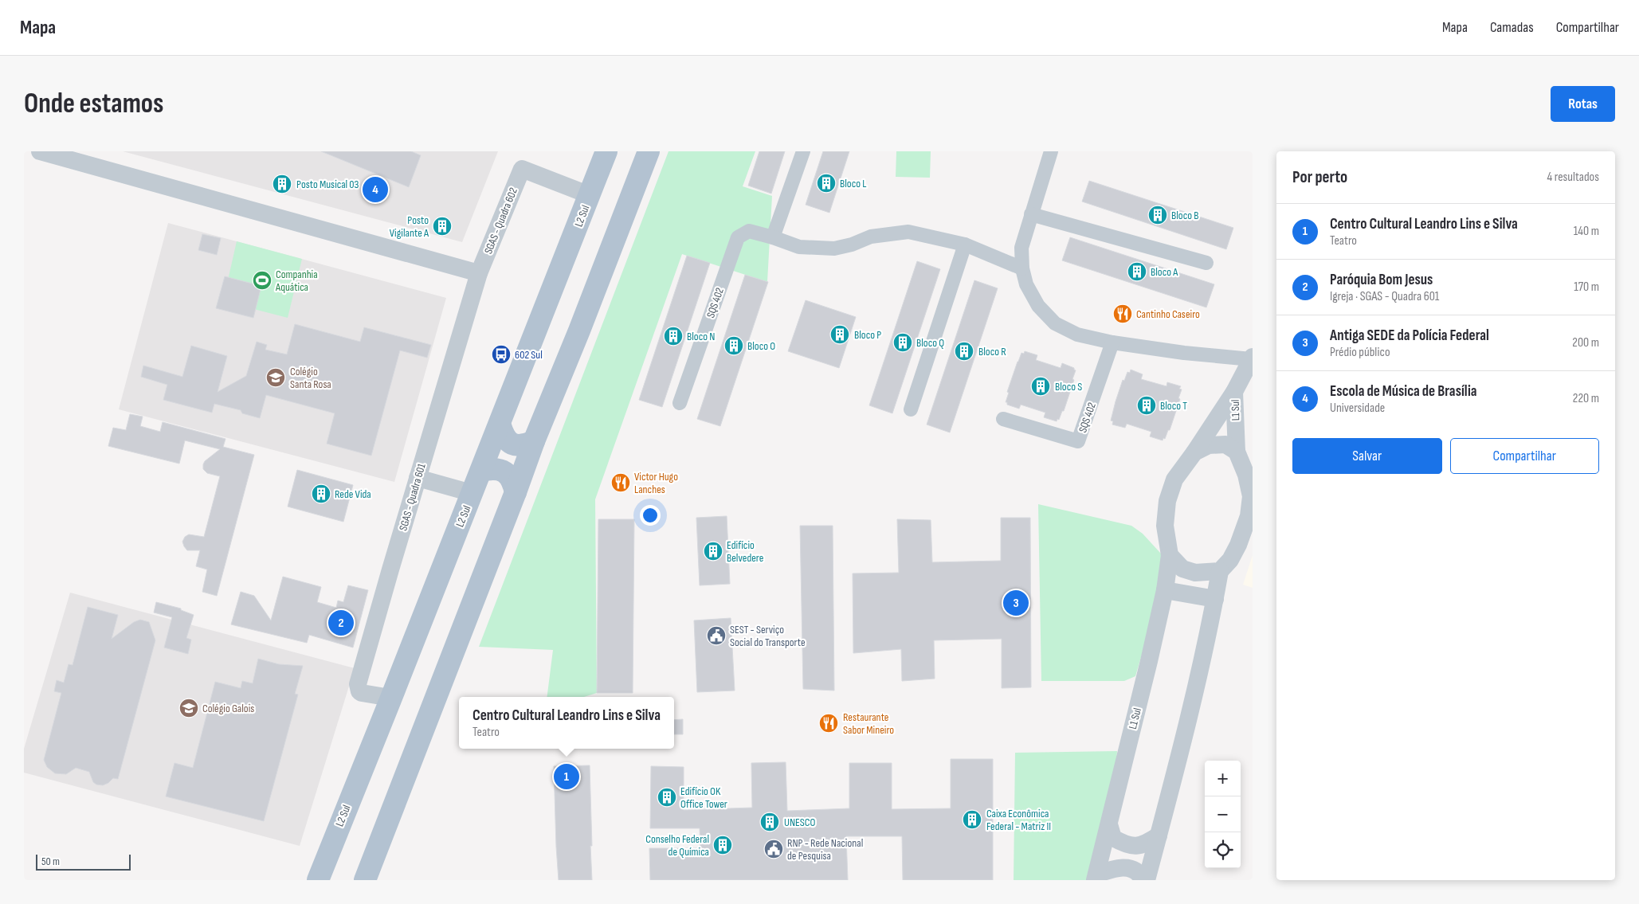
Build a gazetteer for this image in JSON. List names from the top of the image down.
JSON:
{
  "streets": {
    "main road": ["L2 Sul"],
    "street": [
      "SGAS - Quadra 602",
      "SQS 402",
      "L1 Sul",
      "SGAS - Quadra 601"
    ]
  },
  "crossings": [
    ["L2 Sul", "SGAS - Quadra 602"],
    ["L2 Sul", "SGAS - Quadra 601"],
    ["SGAS - Quadra 602", "SGAS - Quadra 601"]
  ],
  "places": {
    "building": [
      "Bloco L",
      "Posto Musical 03",
      "Bloco B",
      "Posto Vigilante A",
      "Bloco A",
      "Bloco P",
      "Bloco N",
      "Bloco Q",
      "Bloco O",
      "Bloco R",
      "Bloco S",
      "Bloco T",
      "Rede Vida",
      "Edifício Belvedere",
      "Edifício OK Office Tower",
      "Caixa Econômica Federal - Matriz II",
      "UNESCO",
      "Conselho Federal de Química"
    ],
    "sports": ["Companhia Aquática"],
    "restaurant": ["Cantinho Caseiro", "Victor Hugo Lanches", "Restaurante Sabor Mineiro"],
    "bus stop": ["602 Sul"],
    "school or university": ["Colégio Santa Rosa", "Colégio Galois"],
    "public building": ["SEST - Serviço Social do Transporte", "RNP - Rede Nacional de Pesquisa"]
  },
  "scale_bar": "50 m",
  "page": {
    "header": "Mapa",
    "nav": ["Mapa", "Camadas", "Compartilhar"],
    "buttons": [
      "Rotas",
      ["Salvar", "Compartilhar"]
    ],
    "title": "Onde estamos",
    "heading": ["Por perto", "4 resultados"],
    "pins": [
      "4",
      "3",
      "2",
      "1"
    ],
    "list": [
      {
        "mark": "1",
        "name": "Centro Cultural Leandro Lins e Silva",
        "note": "Teatro",
        "value": "140 m"
      },
      {
        "mark": "2",
        "name": "Paróquia Bom Jesus",
        "note": "Igreja · SGAS - Quadra 601",
        "value": "170 m"
      },
      {
        "mark": "3",
        "name": "Antiga SEDE da Polícia Federal",
        "note": "Prédio público",
        "value": "200 m"
      },
      {
        "mark": "4",
        "name": "Escola de Música de Brasília",
        "note": "Universidade",
        "value": "220 m"
      }
    ],
    "popup": ["Centro Cultural Leandro Lins e Silva", "Teatro"],
    "map_buttons": ["+", "−"],
    "scale": "50 m"
  }
}
